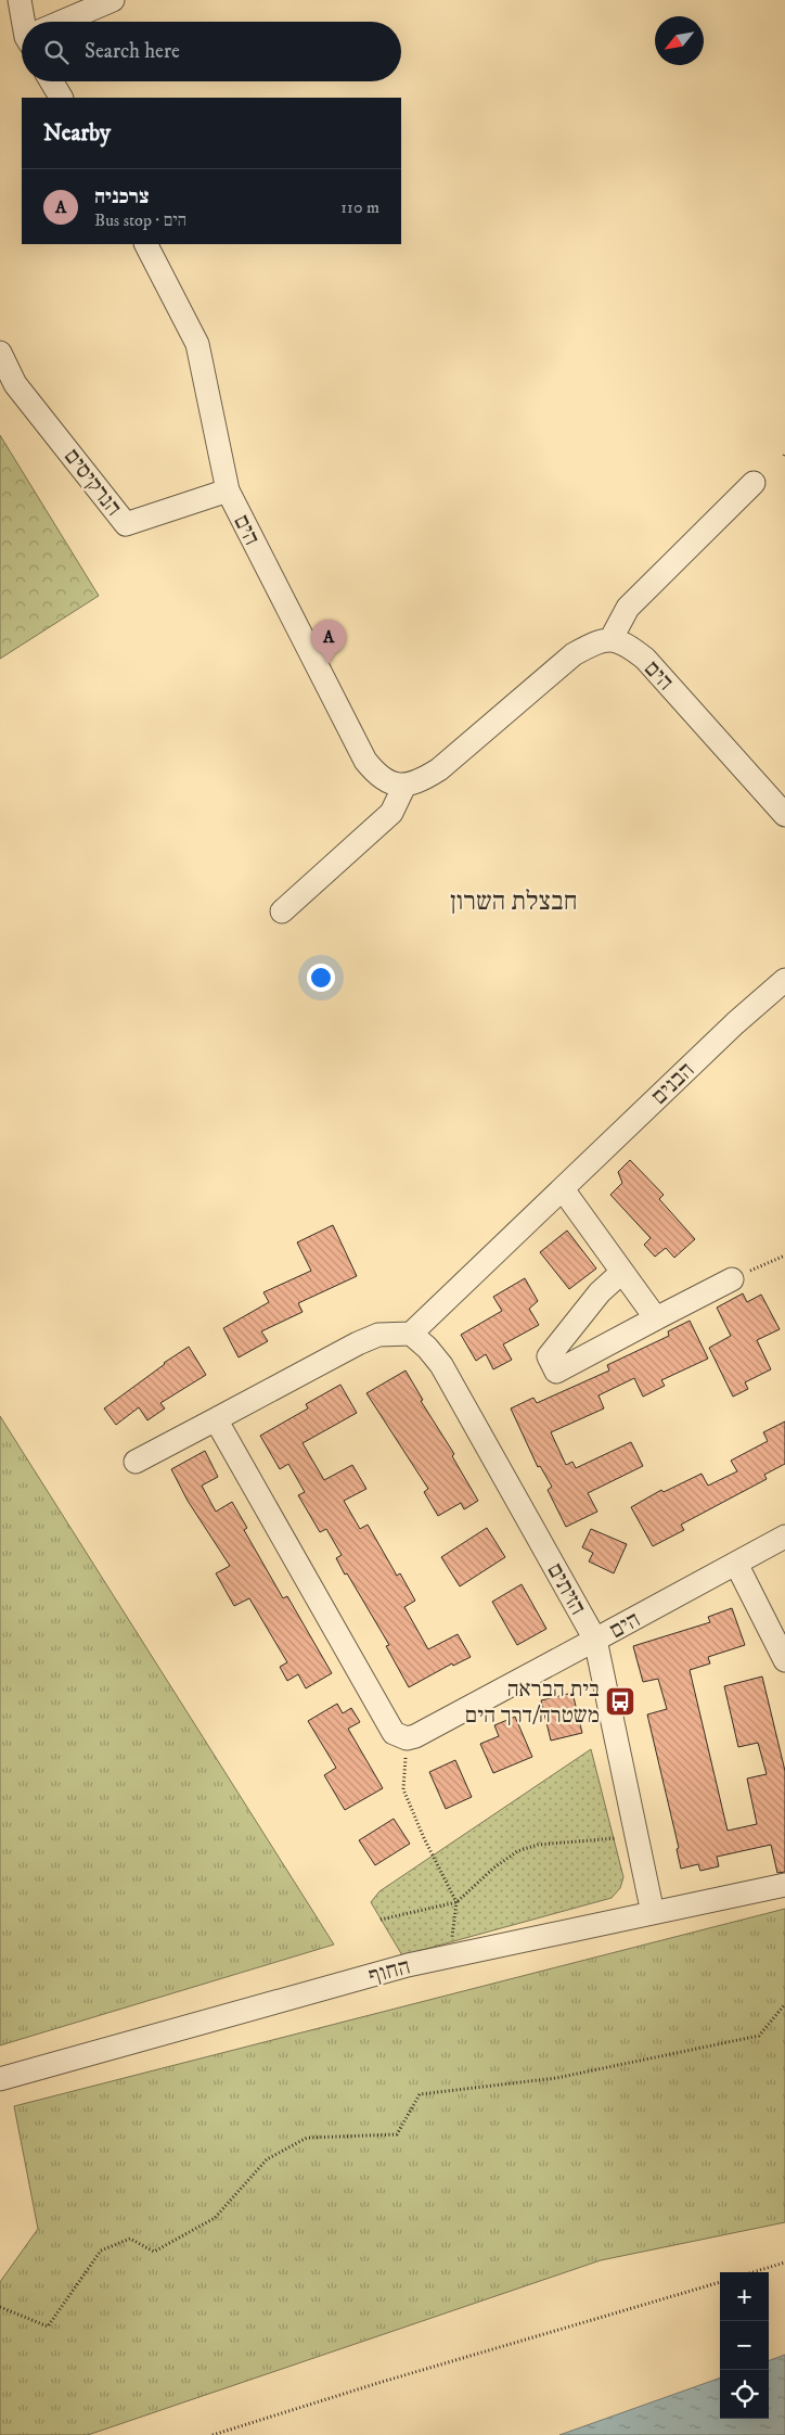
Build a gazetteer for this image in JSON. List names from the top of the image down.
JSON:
{
  "streets": {
    "street": [
      "הנרקיסים",
      "הים",
      "הבנים",
      "הזיתים",
      "החוף"
    ]
  },
  "crossings": [
    ["הנרקיסים", "הים"],
    ["הים", "הזיתים"],
    ["הים", "החוף"],
    ["הבנים", "הזיתים"]
  ],
  "districts": ["חבצלת השרון"],
  "places": {
    "bus stop": ["בית הבראה משטרה/דרך הים"]
  },
  "north": "bottom left",
  "page": {
    "search": "Search here",
    "heading": "Nearby",
    "list": [
      {
        "mark": "A",
        "name": "צרכניה",
        "note": "Bus stop · הים",
        "value": "110 m"
      }
    ],
    "pins": "A",
    "map_buttons": ["+", "−"]
  }
}
